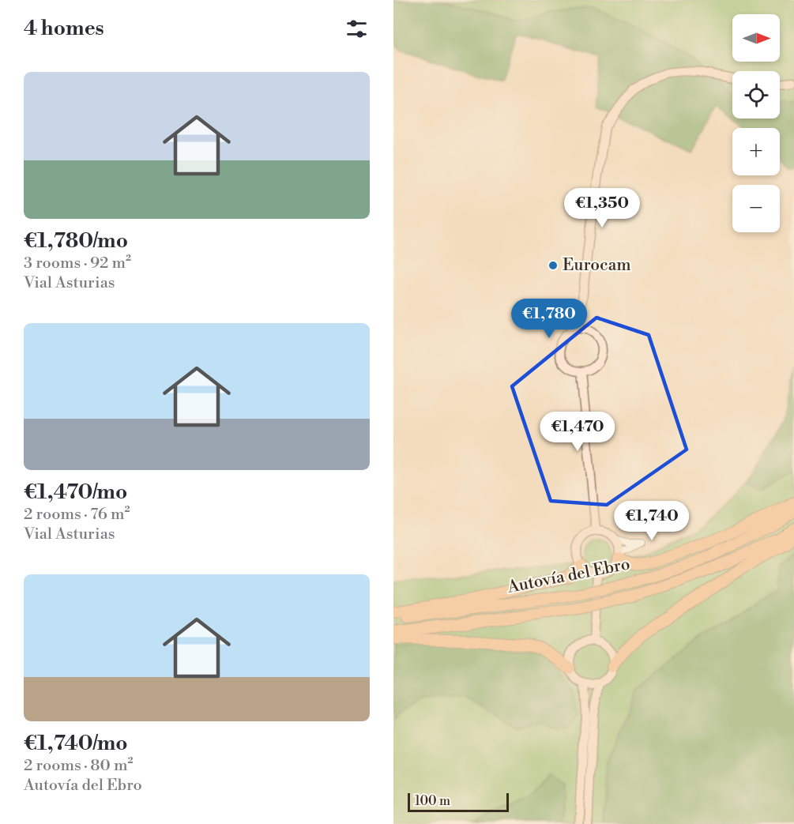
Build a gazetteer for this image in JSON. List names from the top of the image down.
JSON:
{
  "streets": {
    "highway": ["Autovía del Ebro"]
  },
  "places": ["Eurocam"],
  "scale_bar": "100 m",
  "north": "right",
  "page": {
    "heading": "4 homes",
    "map_buttons": ["+", "−"],
    "list": [
      {
        "name": "€1,780/mo",
        "note": "3 rooms · 92 m² · Vial Asturias"
      },
      {
        "name": "€1,470/mo",
        "note": "2 rooms · 76 m² · Vial Asturias"
      },
      {
        "name": "€1,740/mo",
        "note": "2 rooms · 80 m² · Autovía del Ebro"
      }
    ],
    "price": [
      "€1,350",
      "€1,780",
      "€1,470",
      "€1,740"
    ],
    "scale": "100 m"
  }
}
